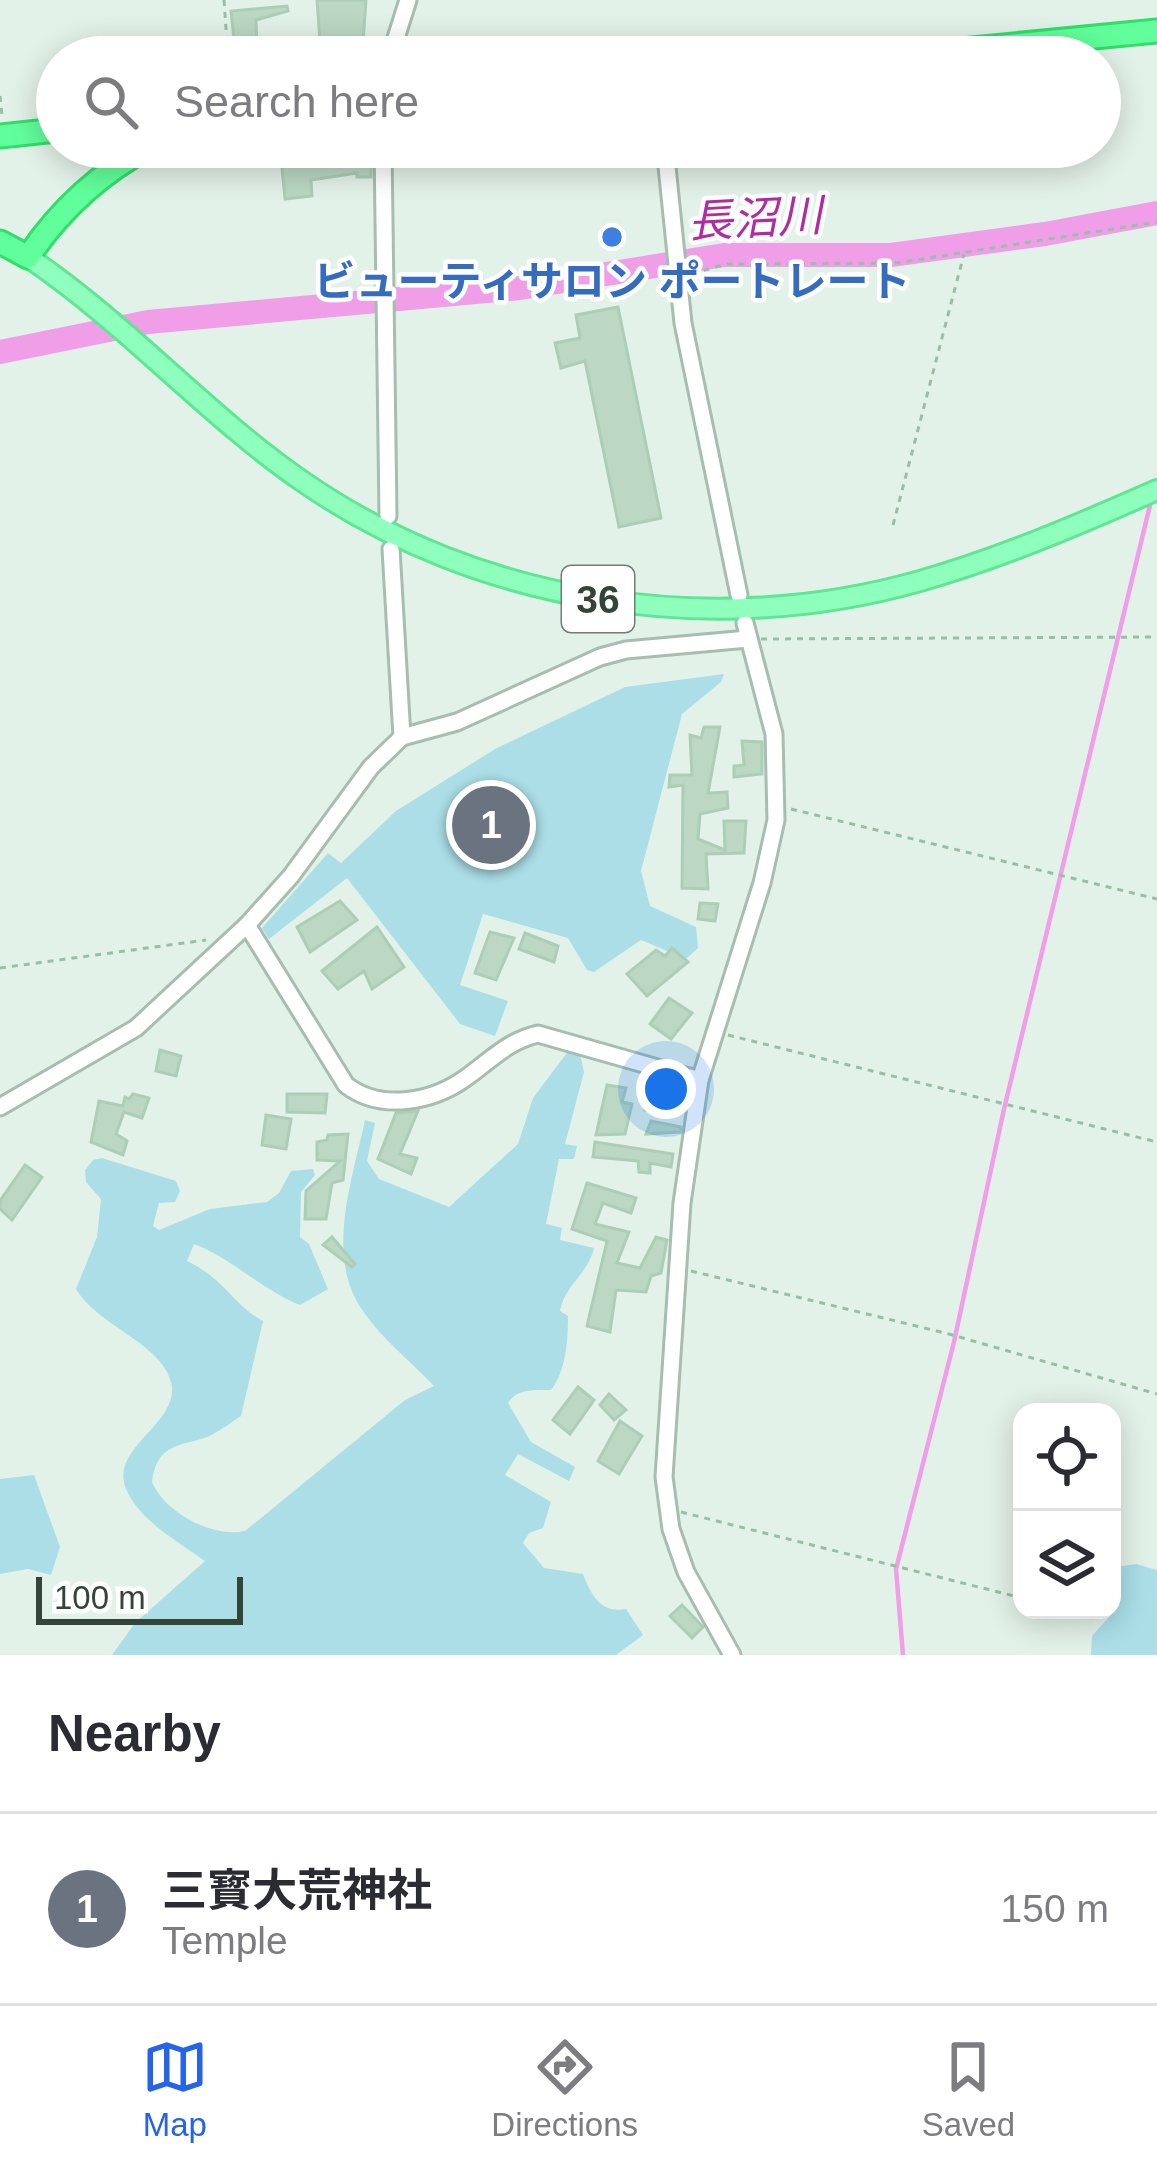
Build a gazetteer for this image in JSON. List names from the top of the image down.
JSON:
{
  "streets": {
    "main road": ["36"]
  },
  "water": ["長沼川"],
  "places": ["ビューティサロン ポートレート"],
  "scale_bar": "100 m",
  "page": {
    "search": "Search here",
    "pins": "1",
    "scale": "100 m",
    "heading": "Nearby",
    "list": [
      {
        "mark": "1",
        "name": "三寳大荒神社",
        "note": "Temple",
        "value": "150 m"
      }
    ],
    "nav": ["Map", "Directions", "Saved"]
  }
}
